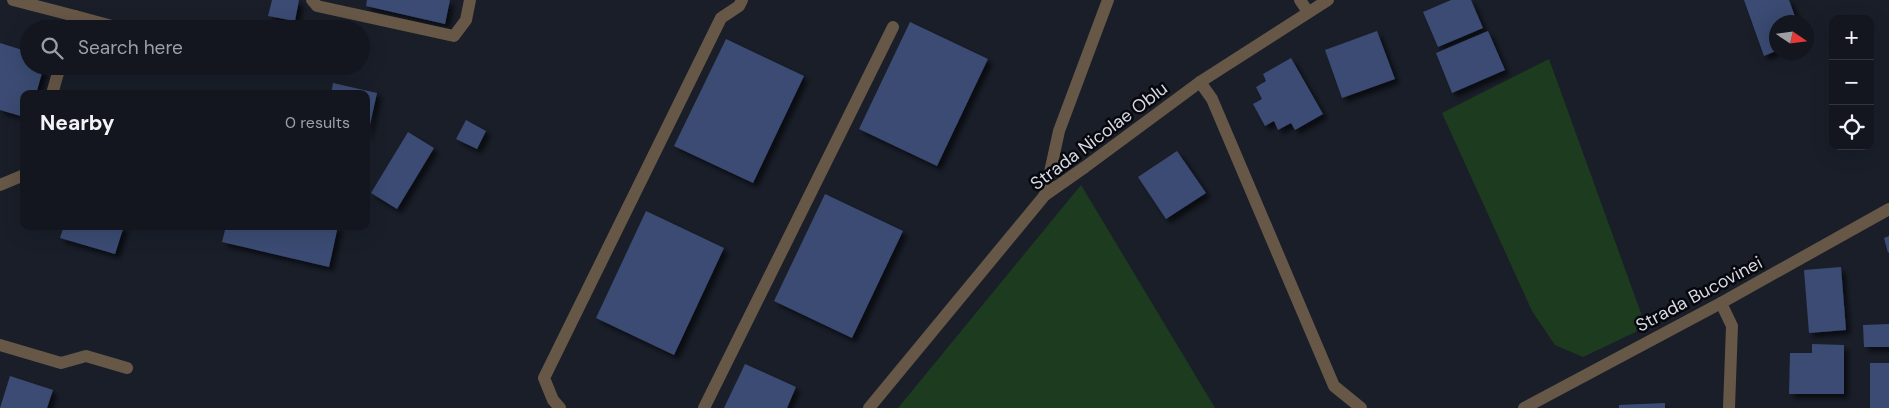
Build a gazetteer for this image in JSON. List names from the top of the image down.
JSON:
{
  "streets": {
    "street": ["Strada Nicolae Oblu", "Strada Bucovinei"]
  },
  "north": "right",
  "page": {
    "map_buttons": ["+", "−"],
    "search": "Search here",
    "heading": ["Nearby", "0 results"]
  }
}
